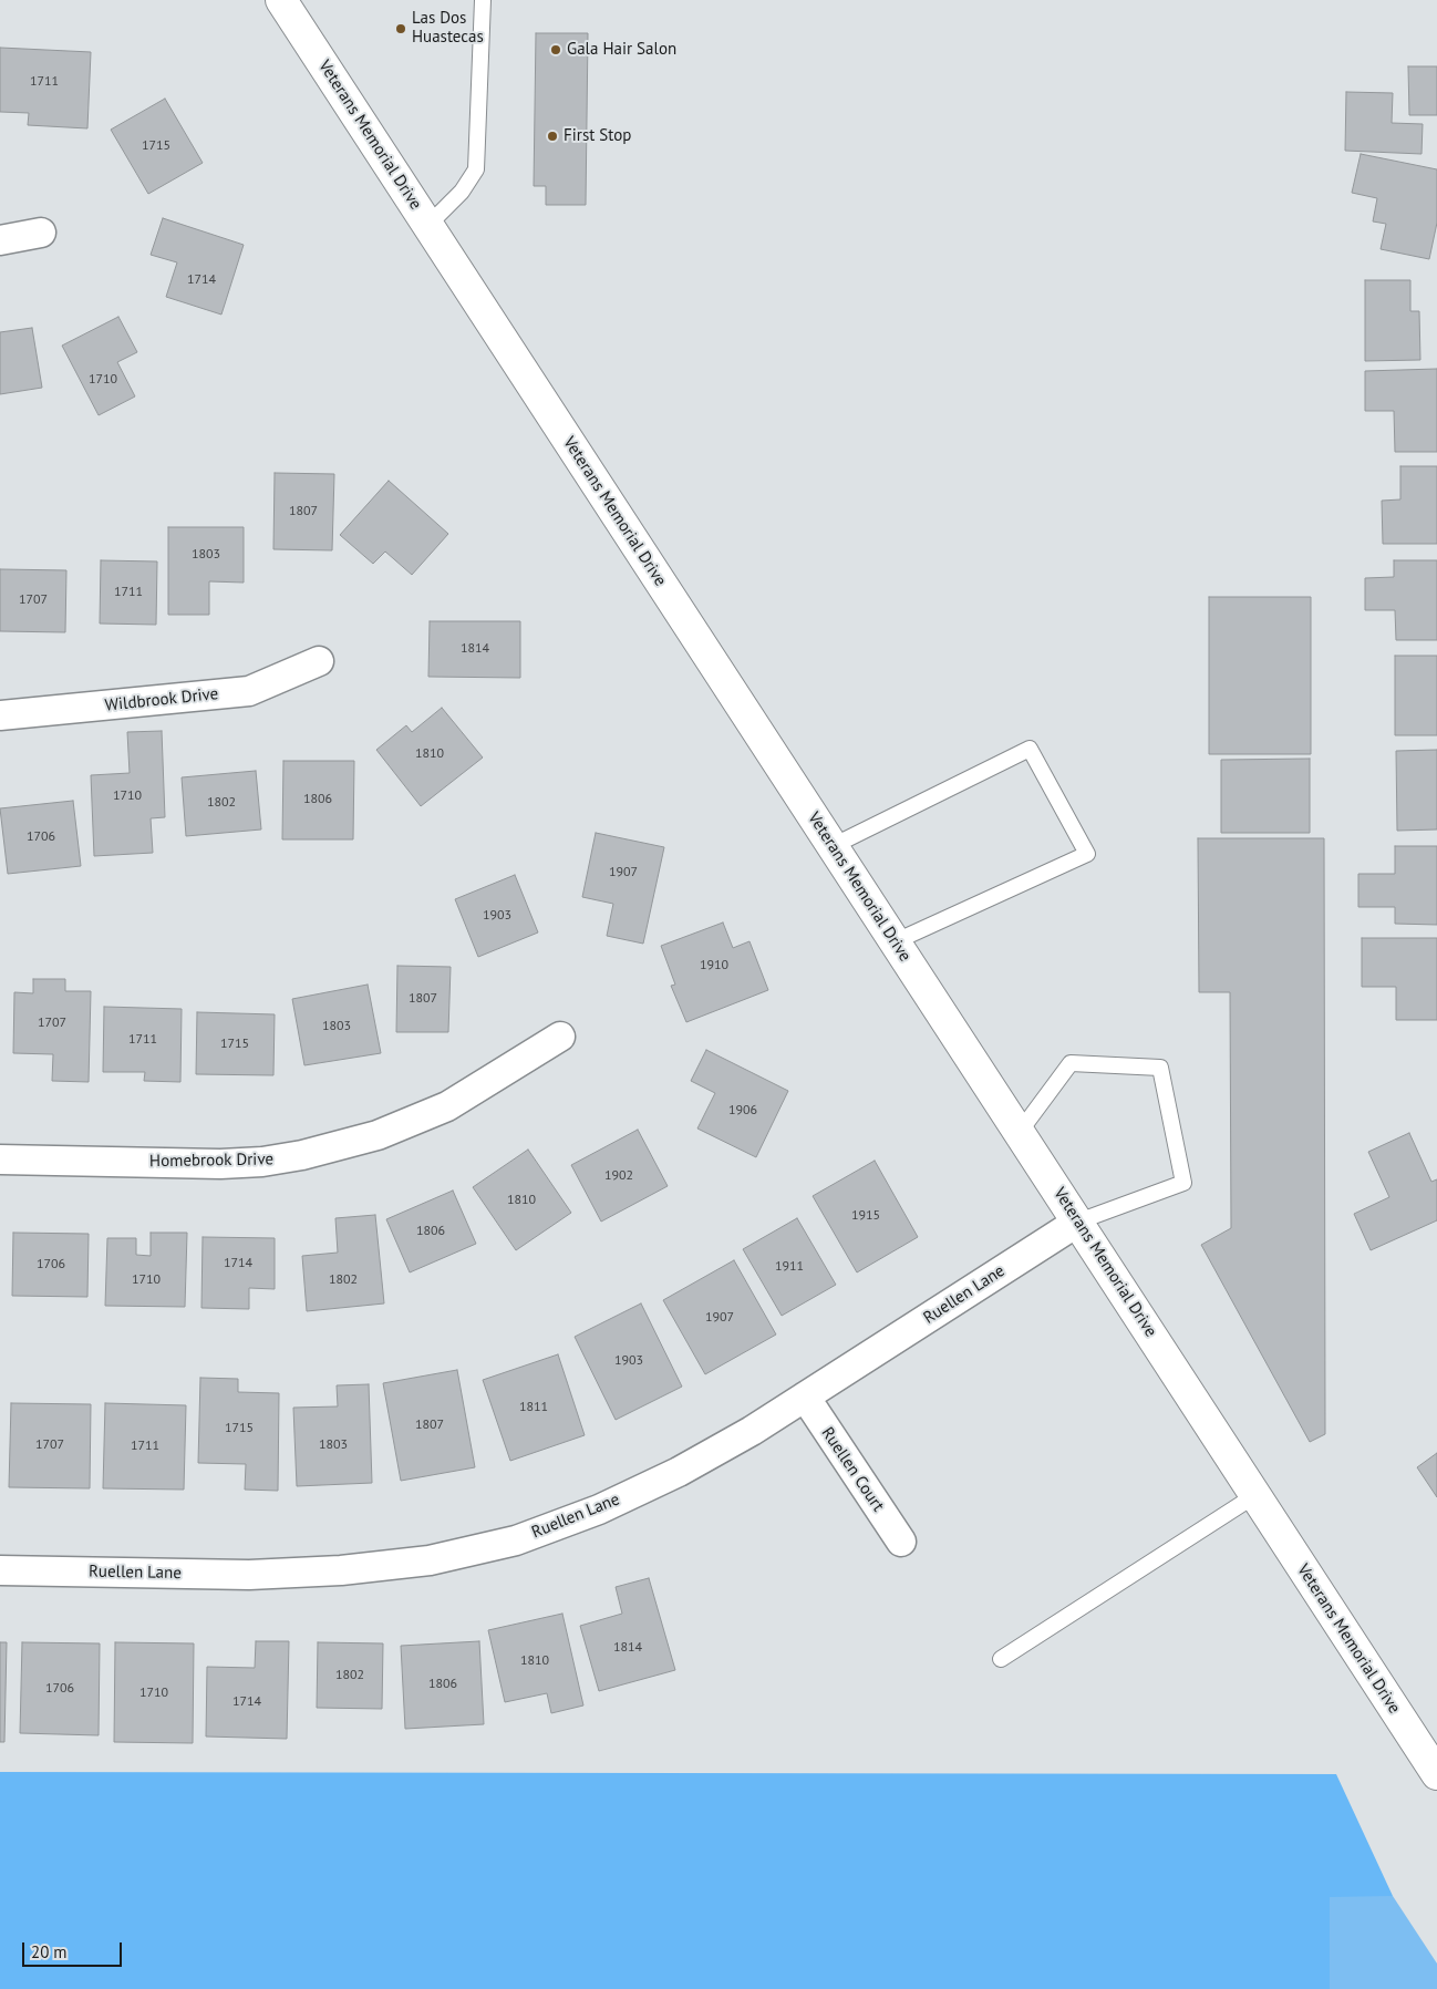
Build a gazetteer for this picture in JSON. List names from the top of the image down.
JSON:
{
  "streets": {
    "main road": ["Veterans Memorial Drive"],
    "street": [
      "Wildbrook Drive",
      "Homebrook Drive",
      "Ruellen Lane",
      "Ruellen Court"
    ]
  },
  "crossings": [
    ["Veterans Memorial Drive", "Ruellen Lane"],
    ["Ruellen Lane", "Ruellen Court"]
  ],
  "places": ["Las Dos Huastecas", "Gala Hair Salon", "First Stop"],
  "house_numbers": [
    "1711",
    "1715",
    "1714",
    "1710",
    "1807",
    "1803",
    "1711",
    "1707",
    "1814",
    "1810",
    "1710",
    "1806",
    "1802",
    "1706",
    "1907",
    "1903",
    "1910",
    "1807",
    "1707",
    "1803",
    "1711",
    "1715",
    "1906",
    "1902",
    "1810",
    "1915",
    "1806",
    "1714",
    "1706",
    "1911",
    "1710",
    "1802",
    "1907",
    "1903",
    "1811",
    "1807",
    "1715",
    "1707",
    "1803",
    "1711",
    "1814",
    "1810",
    "1802",
    "1806",
    "1706",
    "1710",
    "1714"
  ],
  "scale_bar": "20 m"
}
